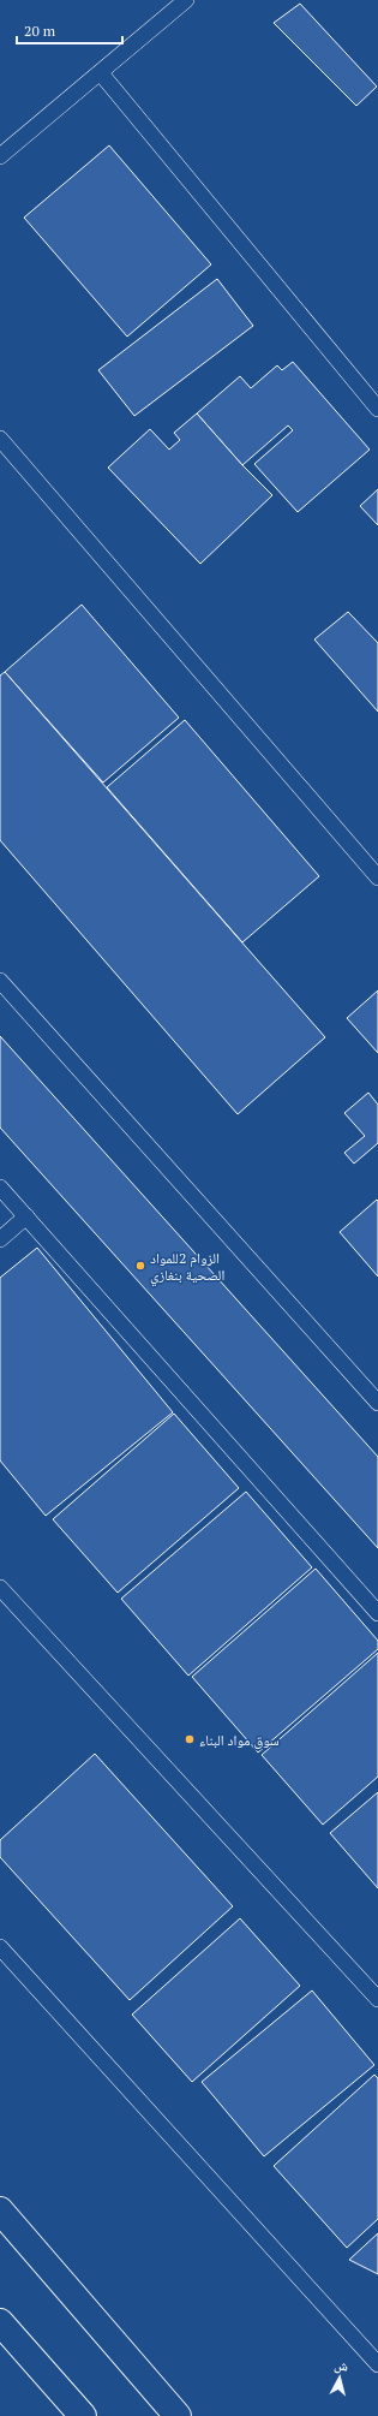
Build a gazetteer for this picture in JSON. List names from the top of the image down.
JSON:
{
  "places": ["الزوام 2للمواد الصحية بنغازي", "سوق مواد البناء"],
  "scale_bar": "20 m",
  "north": "top"
}
